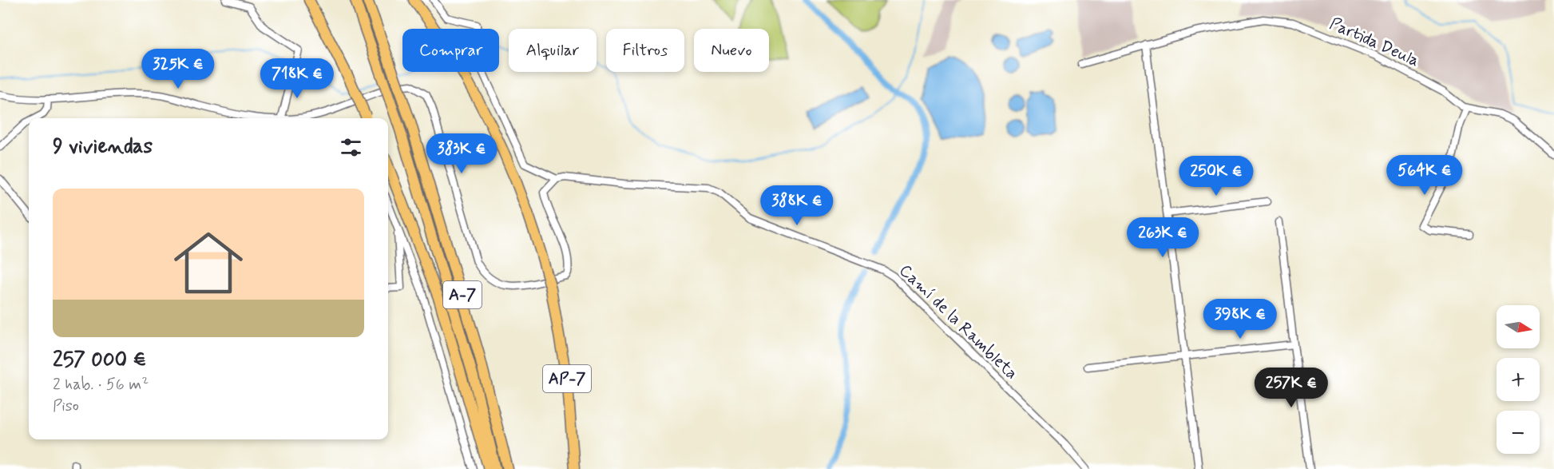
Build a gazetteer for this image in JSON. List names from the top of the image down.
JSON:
{
  "streets": {
    "highway": ["A-7", "AP-7"],
    "street": ["Partida Deula", "Camí de la Rambleta"]
  },
  "north": "right",
  "page": {
    "chip": [
      "Comprar",
      "Alquilar",
      "Filtros",
      "Nuevo"
    ],
    "price": [
      "325K €",
      "718K €",
      "383K €",
      "564K €",
      "250K €",
      "388K €",
      "263K €",
      "398K €",
      "257K €"
    ],
    "heading": "9 viviendas",
    "list": [
      {
        "name": "257 000 €",
        "note": "2 hab. · 56 m² · Piso"
      }
    ],
    "map_buttons": ["+", "−"]
  }
}
